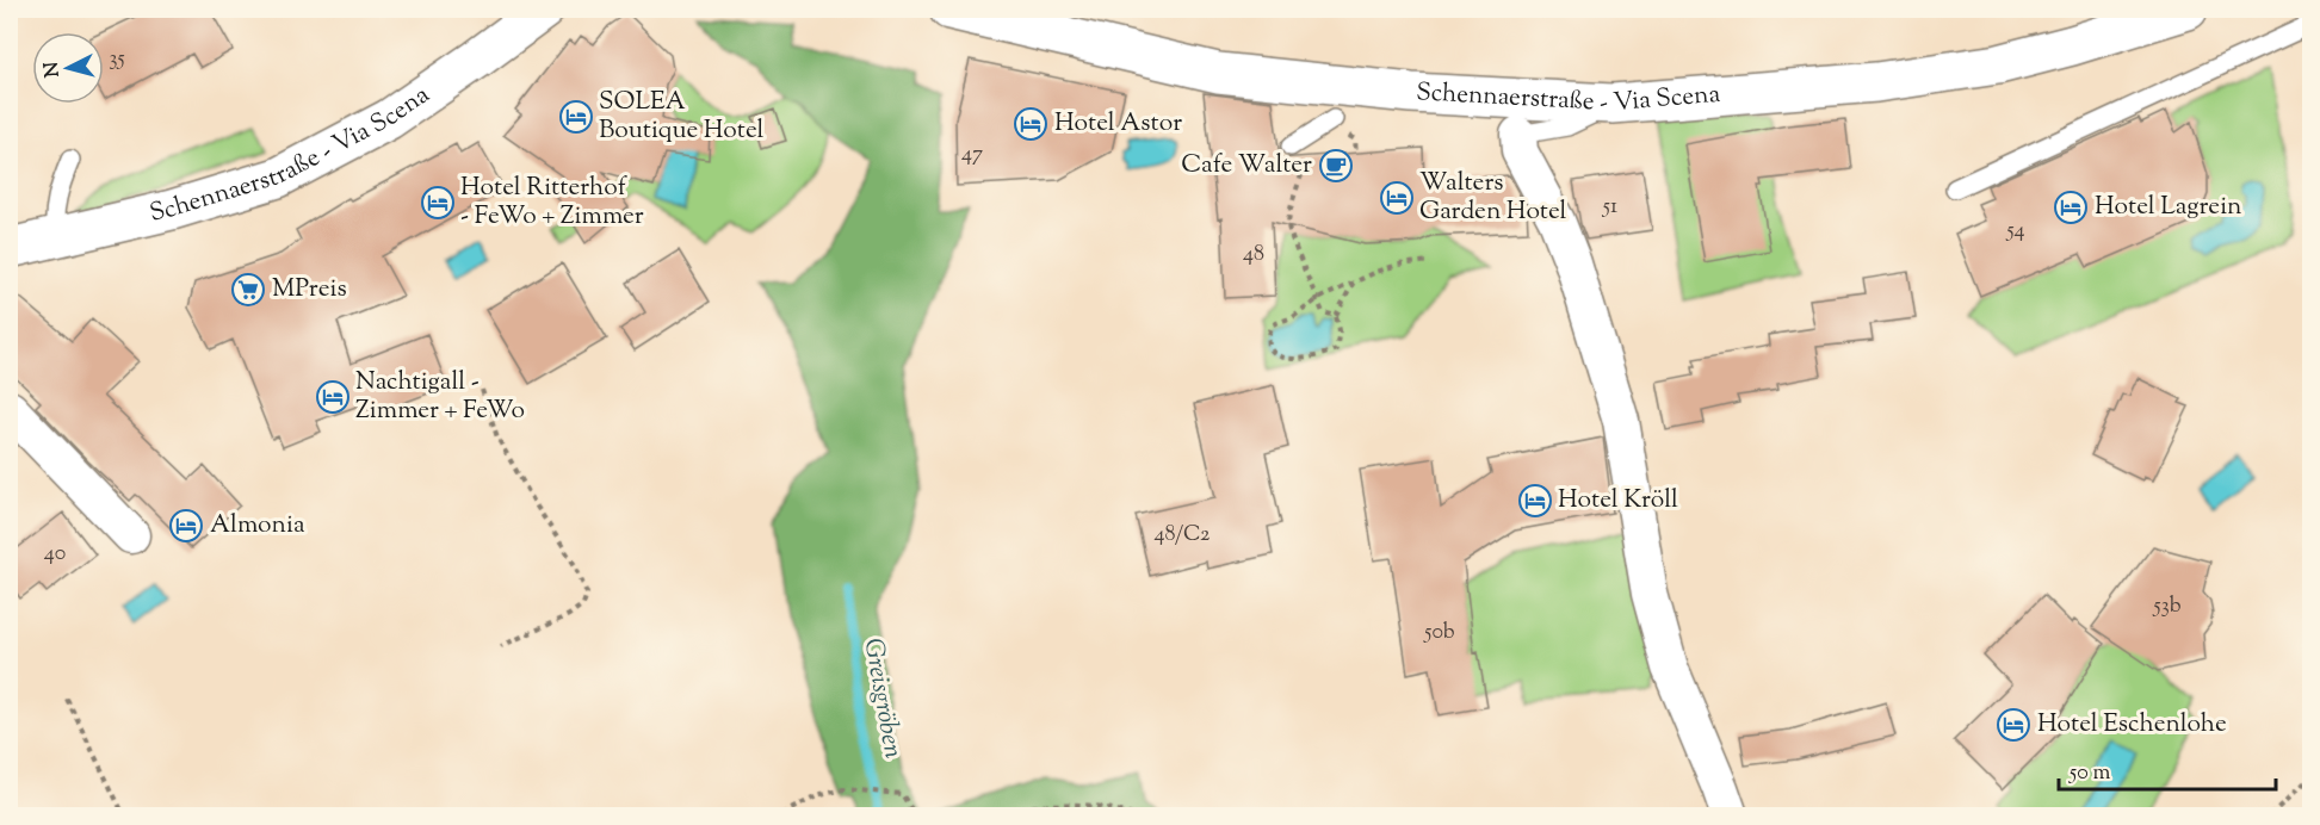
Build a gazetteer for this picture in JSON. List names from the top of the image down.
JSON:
{
  "streets": {
    "street": ["Schennaerstraße - Via Scena"]
  },
  "water": ["Greisgröben"],
  "places": {
    "hotel": [
      "SOLEA Boutique Hotel",
      "Hotel Astor",
      "Walters Garden Hotel",
      "Hotel Ritterhof - FeWo + Zimmer",
      "Hotel Lagrein",
      "Nachtigall - Zimmer + FeWo",
      "Hotel Kröll",
      "Almonia",
      "Hotel Eschenlohe"
    ],
    "cafe": ["Cafe Walter"],
    "supermarket": ["MPreis"]
  },
  "house_numbers": [
    "35",
    "47",
    "51",
    "54",
    "48",
    "48/C2",
    "40",
    "53b",
    "50b"
  ],
  "scale_bar": "50 m",
  "north": "left"
}
